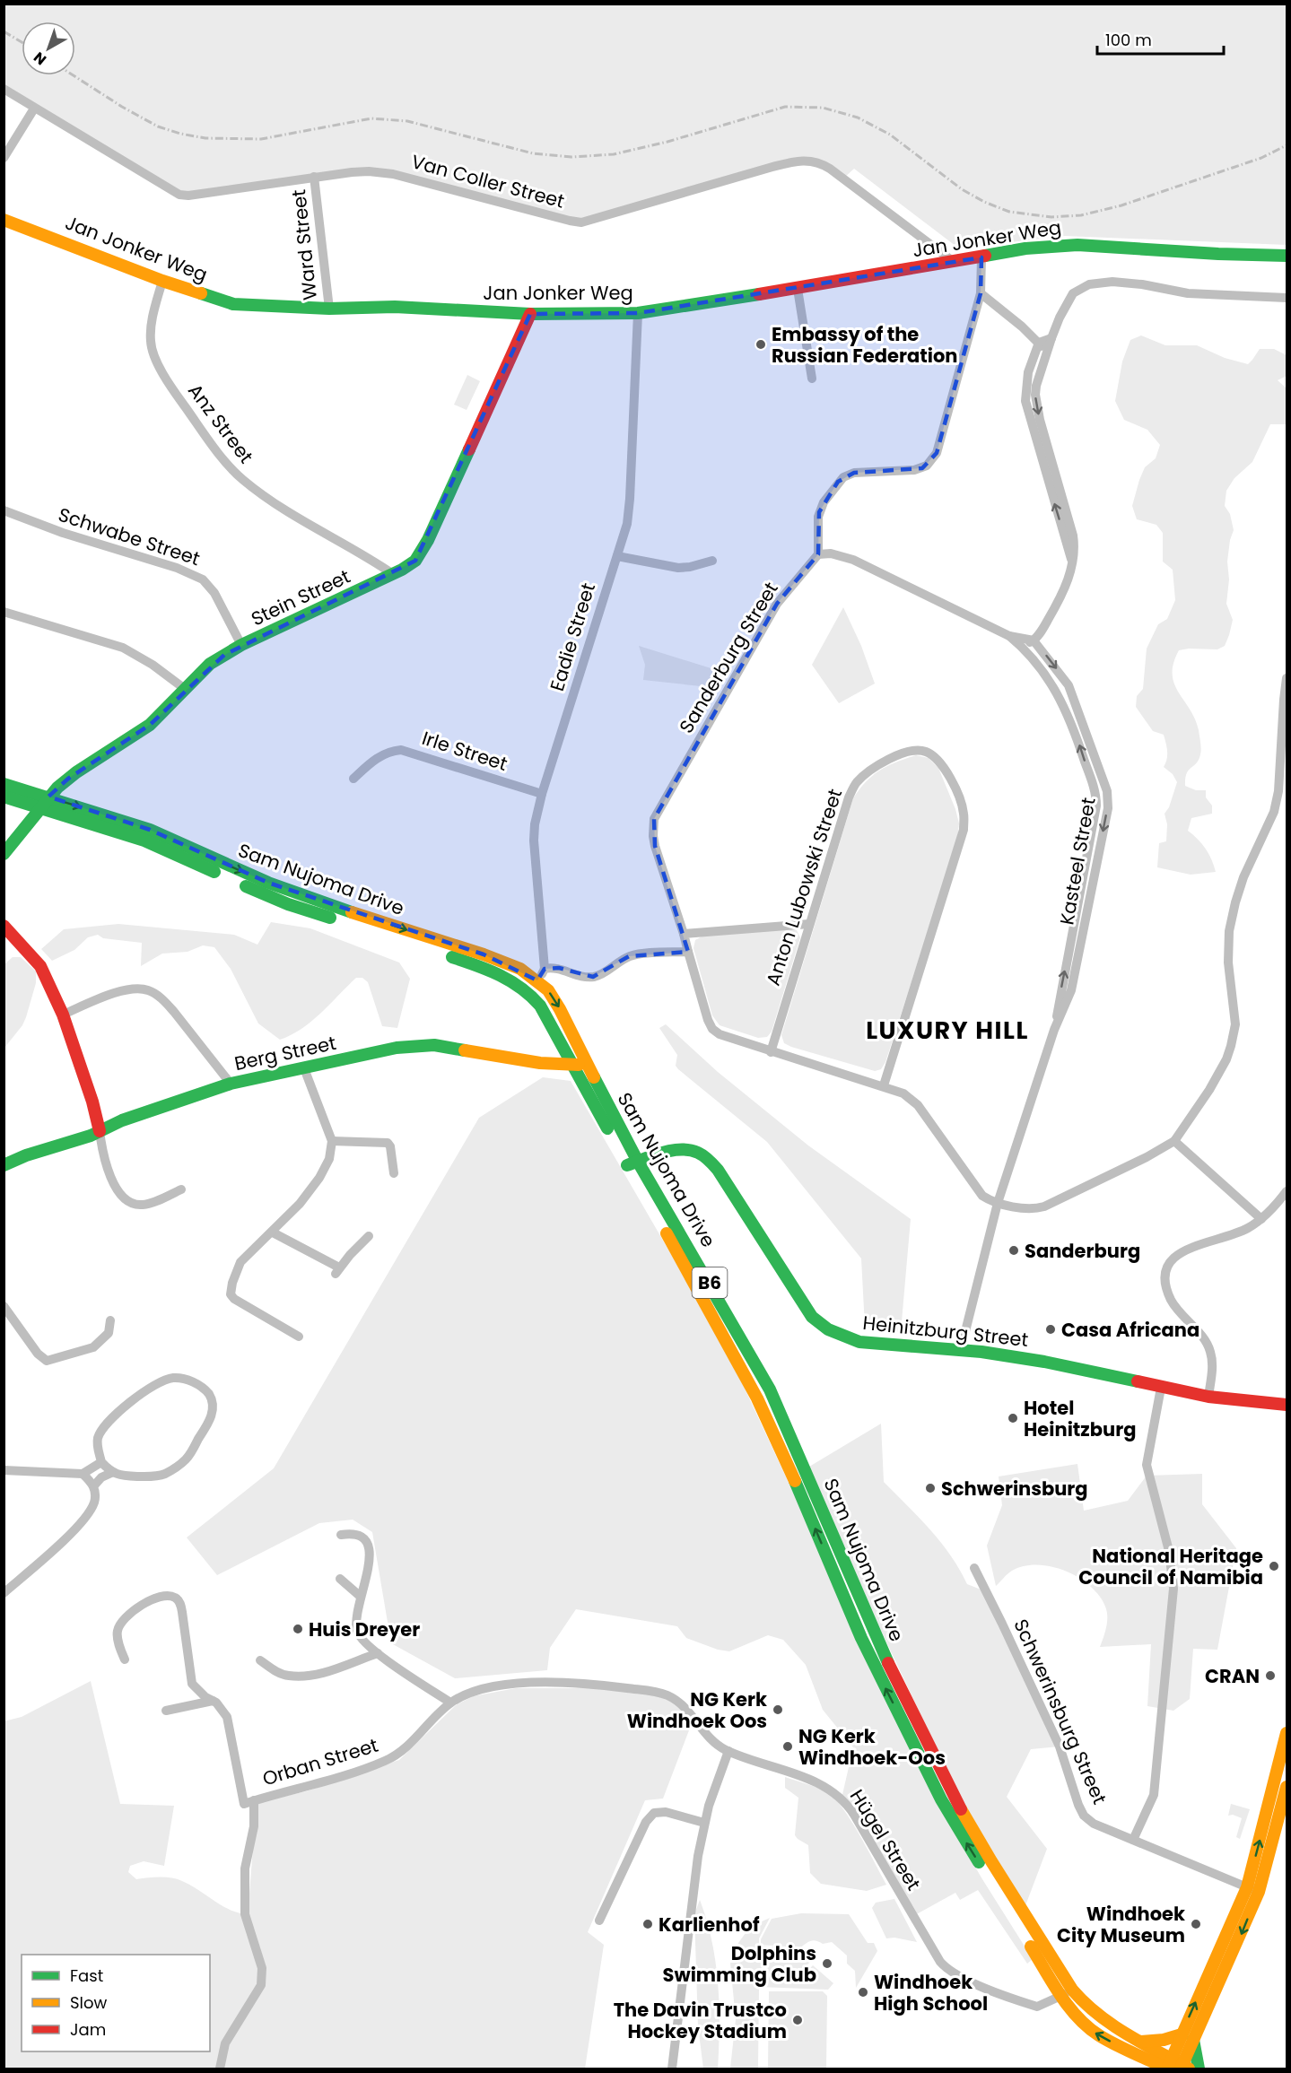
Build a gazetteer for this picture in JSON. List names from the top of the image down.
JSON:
{
  "streets": {
    "main road": [
      "Jan Jonker Weg",
      "Stein Street",
      "Sam Nujoma Drive",
      "Berg Street",
      "B6",
      "Heinitzburg Street"
    ],
    "street": [
      "Van Coller Street",
      "Ward Street",
      "Anz Street",
      "Schwabe Street",
      "Eadie Street",
      "Sanderburg Street",
      "Irle Street",
      "Kasteel Street",
      "Anton Lubowski Street",
      "Schwerinsburg Street",
      "Orban Street",
      "Hügel Street"
    ]
  },
  "crossings": [
    ["Van Coller Street", "Jan Jonker Weg"],
    ["Van Coller Street", "Ward Street"],
    ["Jan Jonker Weg", "Ward Street"],
    ["Jan Jonker Weg", "Anz Street"],
    ["Jan Jonker Weg", "Stein Street"],
    ["Jan Jonker Weg", "Eadie Street"],
    ["Anz Street", "Stein Street"],
    ["Schwabe Street", "Stein Street"],
    ["Stein Street", "Sam Nujoma Drive"],
    ["Eadie Street", "Irle Street"],
    ["Sanderburg Street", "Kasteel Street"],
    ["Kasteel Street", "Heinitzburg Street"],
    ["Sam Nujoma Drive", "Berg Street"],
    ["Sam Nujoma Drive", "Heinitzburg Street"],
    ["Sam Nujoma Drive", "Hügel Street"],
    ["Orban Street", "Hügel Street"]
  ],
  "districts": ["LUXURY HILL"],
  "places": [
    "Embassy of the Russian Federation",
    "Sanderburg",
    "Casa Africana",
    "Hotel Heinitzburg",
    "Schwerinsburg",
    "National Heritage Council of Namibia",
    "Huis Dreyer",
    "CRAN",
    "NG Kerk Windhoek Oos",
    "NG Kerk Windhoek-Oos",
    "Karlienhof",
    "Windhoek City Museum",
    "Dolphins Swimming Club",
    "Windhoek High School",
    "The Davin Trustco Hockey Stadium"
  ],
  "legend": ["Fast", "Slow", "Jam"],
  "scale_bar": "100 m",
  "north": "bottom left"
}
